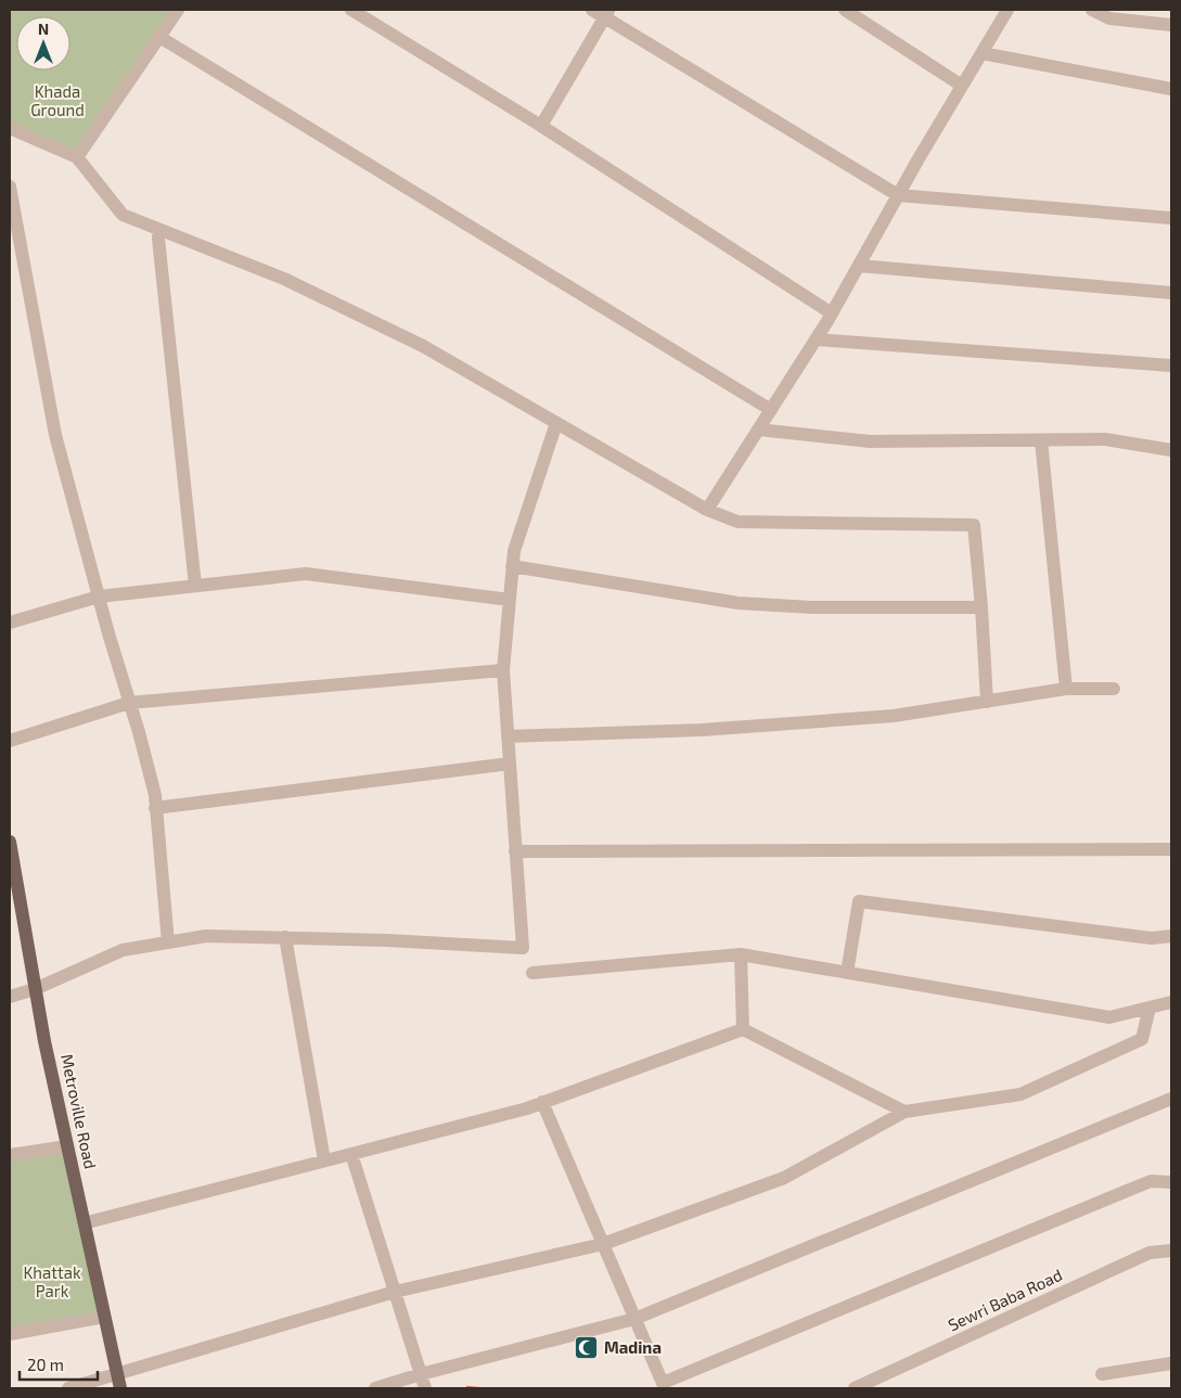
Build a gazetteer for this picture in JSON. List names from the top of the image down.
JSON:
{
  "streets": {
    "main road": ["Metroville Road"],
    "street": ["Sewri Baba Road"]
  },
  "parks": ["Khada Ground", "Khattak Park"],
  "places": {
    "mosque": ["Madina"]
  },
  "scale_bar": "20 m",
  "north": "top"
}
